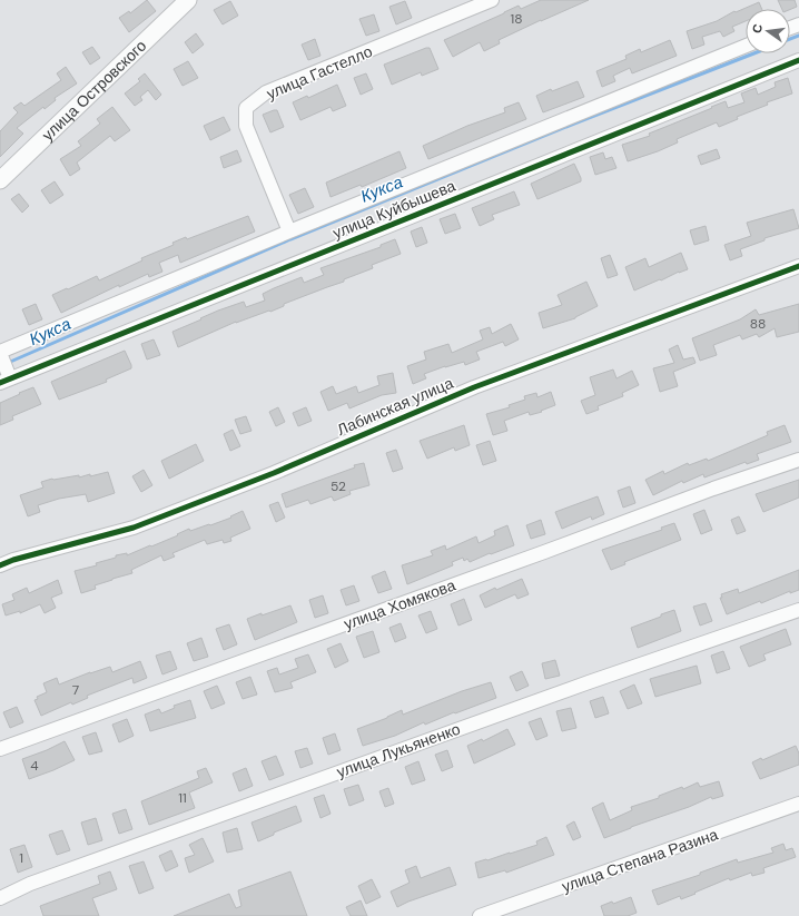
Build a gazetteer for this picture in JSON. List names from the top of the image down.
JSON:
{
  "streets": {
    "street": [
      "улица Гастелло",
      "улица Островского",
      "улица Куйбышева",
      "Лабинская улица",
      "улица Хомякова",
      "улица Лукьяненко",
      "улица Степана Разина"
    ]
  },
  "crossings": [
    ["улица Гастелло", "улица Куйбышева"]
  ],
  "water": ["Кукса"],
  "house_numbers": [
    "18",
    "88",
    "52",
    "7",
    "4",
    "11",
    "1"
  ],
  "north": "left"
}
